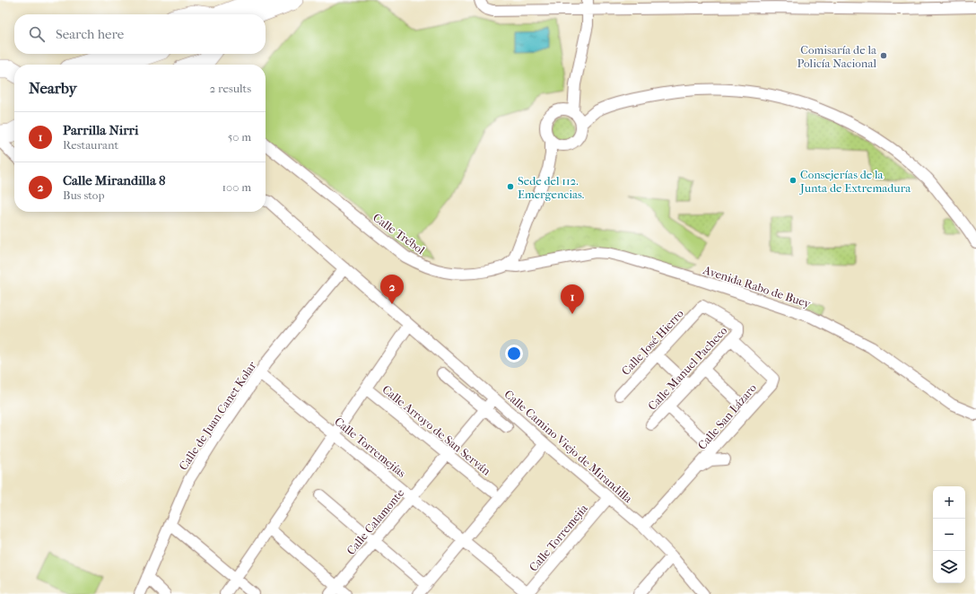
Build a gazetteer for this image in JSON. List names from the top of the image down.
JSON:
{
  "streets": {
    "street": [
      "Calle Trébol",
      "Avenida Rabo de Buey",
      "Calle José Hierro",
      "Calle Manuel Pacheco",
      "Calle de Juan Canet Kolar",
      "Calle San Lázaro",
      "Calle Arroyo de San Serván",
      "Calle Camino Viejo de Mirandilla",
      "Calle Torremejías",
      "Calle Calamonte",
      "Calle Torremejía"
    ]
  },
  "crossings": [
    ["Calle Trébol", "Avenida Rabo de Buey"],
    ["Calle José Hierro", "Calle Manuel Pacheco"],
    ["Calle Manuel Pacheco", "Calle San Lázaro"],
    ["Calle de Juan Canet Kolar", "Calle Camino Viejo de Mirandilla"],
    ["Calle de Juan Canet Kolar", "Calle Torremejías"],
    ["Calle San Lázaro", "Calle Camino Viejo de Mirandilla"],
    ["Calle Arroyo de San Serván", "Calle Calamonte"],
    ["Calle Camino Viejo de Mirandilla", "Calle Calamonte"],
    ["Calle Camino Viejo de Mirandilla", "Calle Torremejía"],
    ["Calle Torremejías", "Calle Calamonte"],
    ["Calle Torremejías", "Calle Torremejía"]
  ],
  "places": ["Comisaría de la Policía Nacional", "Consejerías de la Junta de Extremadura", "Sede del 112. Emergencias."],
  "page": {
    "search": "Search here",
    "heading": ["Nearby", "2 results"],
    "list": [
      {
        "mark": "1",
        "name": "Parrilla Nirri",
        "note": "Restaurant",
        "value": "50 m"
      },
      {
        "mark": "2",
        "name": "Calle Mirandilla 8",
        "note": "Bus stop",
        "value": "100 m"
      }
    ],
    "pins": ["2", "1"],
    "map_buttons": ["+", "−"]
  }
}
